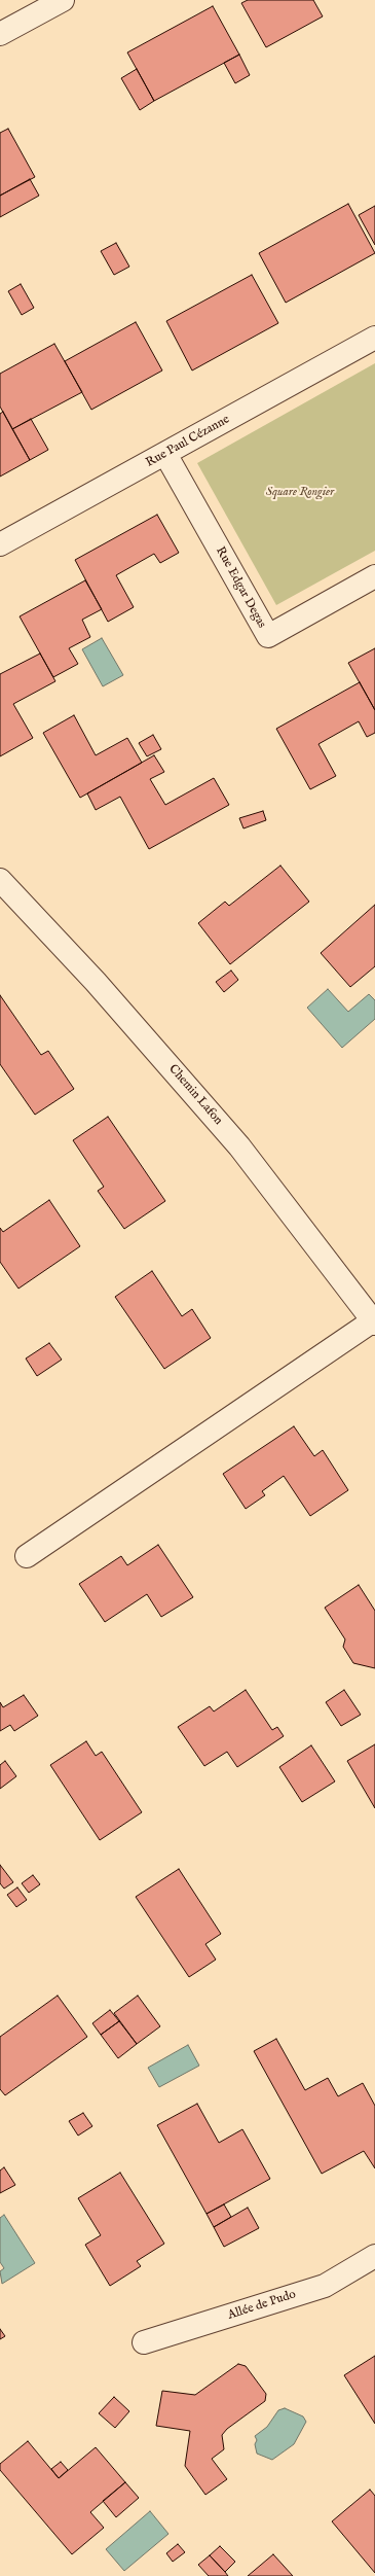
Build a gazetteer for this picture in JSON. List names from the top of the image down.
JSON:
{
  "streets": {
    "street": [
      "Rue Paul Cézanne",
      "Rue Edgar Degas",
      "Chemin Lafon",
      "Allée de Pudo"
    ]
  },
  "crossings": [
    ["Rue Paul Cézanne", "Rue Edgar Degas"]
  ],
  "parks": ["Square Rongier"]
}
